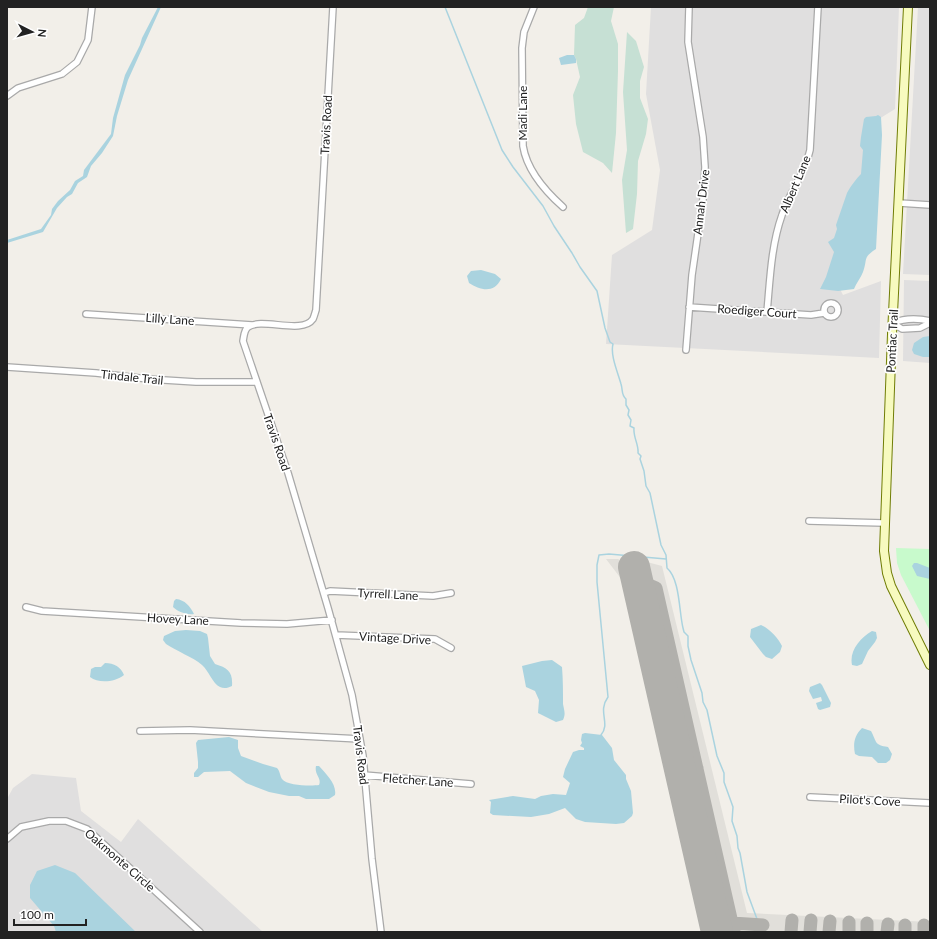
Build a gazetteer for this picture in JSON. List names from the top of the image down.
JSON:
{
  "streets": {
    "main road": ["Pontiac Trail"],
    "street": [
      "Madi Lane",
      "Travis Road",
      "Albert Lane",
      "Annah Drive",
      "Roediger Court",
      "Lilly Lane",
      "Tindale Trail",
      "Tyrrell Lane",
      "Hovey Lane",
      "Vintage Drive",
      "Fletcher Lane",
      "Pilot's Cove",
      "Oakmonte Circle"
    ]
  },
  "crossings": [
    ["Travis Road", "Lilly Lane"],
    ["Travis Road", "Tindale Trail"],
    ["Travis Road", "Tyrrell Lane"],
    ["Travis Road", "Hovey Lane"],
    ["Travis Road", "Vintage Drive"],
    ["Travis Road", "Fletcher Lane"],
    ["Albert Lane", "Roediger Court"],
    ["Annah Drive", "Roediger Court"]
  ],
  "scale_bar": "100 m",
  "north": "right"
}
